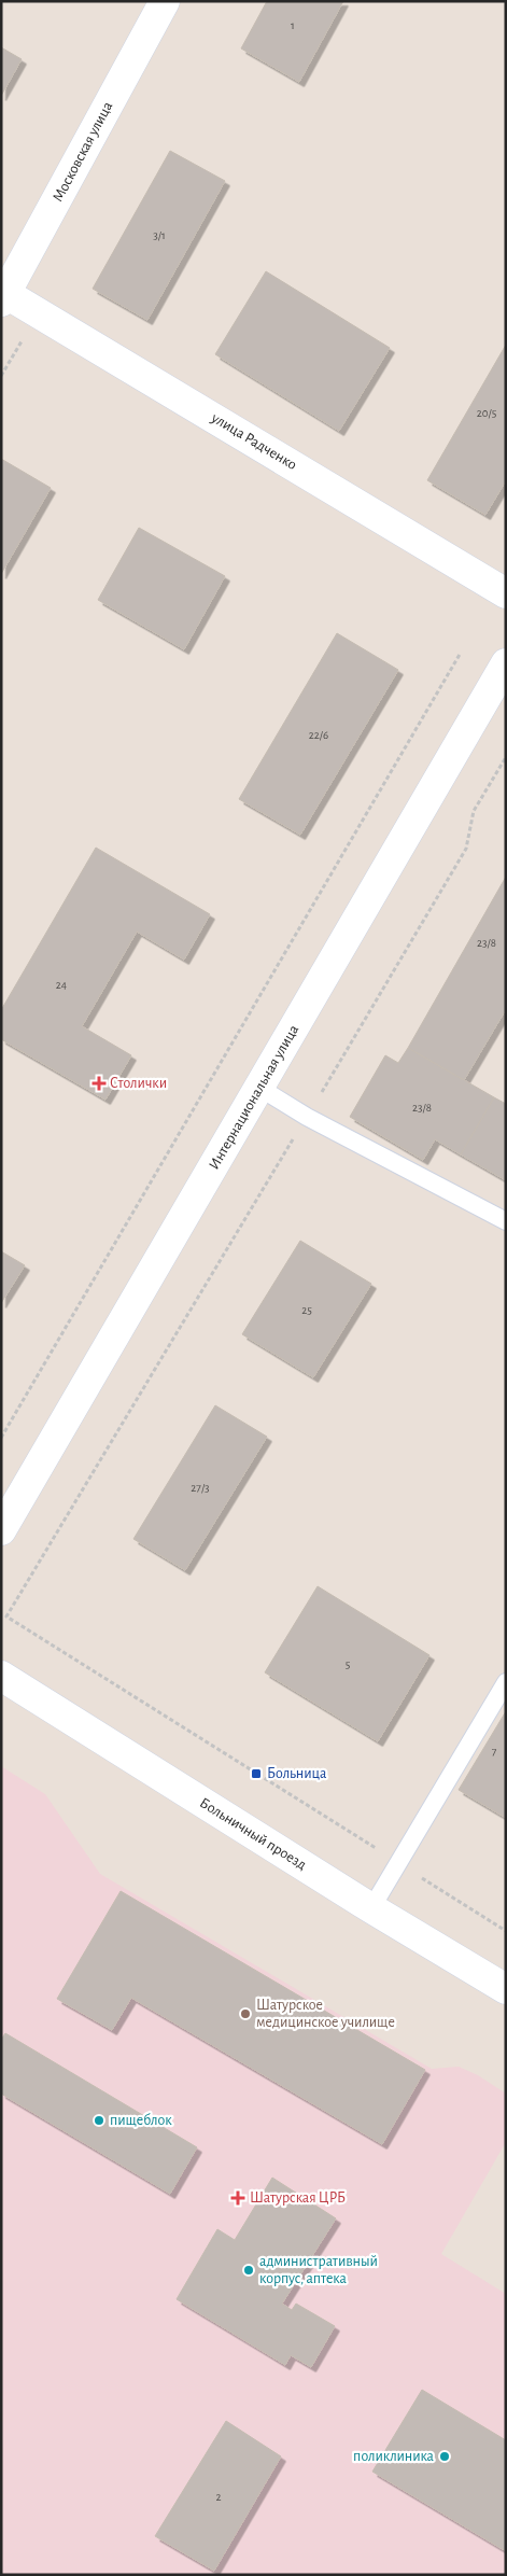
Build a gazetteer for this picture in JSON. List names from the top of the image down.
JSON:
{
  "streets": {
    "street": [
      "Московская улица",
      "улица Радченко",
      "Интернациональная улица",
      "Больничный проезд"
    ]
  },
  "crossings": [
    ["Московская улица", "улица Радченко"]
  ],
  "places": {
    "health": ["Столички", "Шатурская ЦРБ"],
    "transit": ["Больница"],
    "other": [
      "Шатурское медицинское училище",
      "пищеблок",
      "административный корпус, аптека",
      "поликлиника"
    ]
  },
  "house_numbers": [
    "1",
    "3/1",
    "20/5",
    "22/6",
    "23/8",
    "24",
    "23/8",
    "25",
    "27/3",
    "5",
    "7",
    "2"
  ]
}
